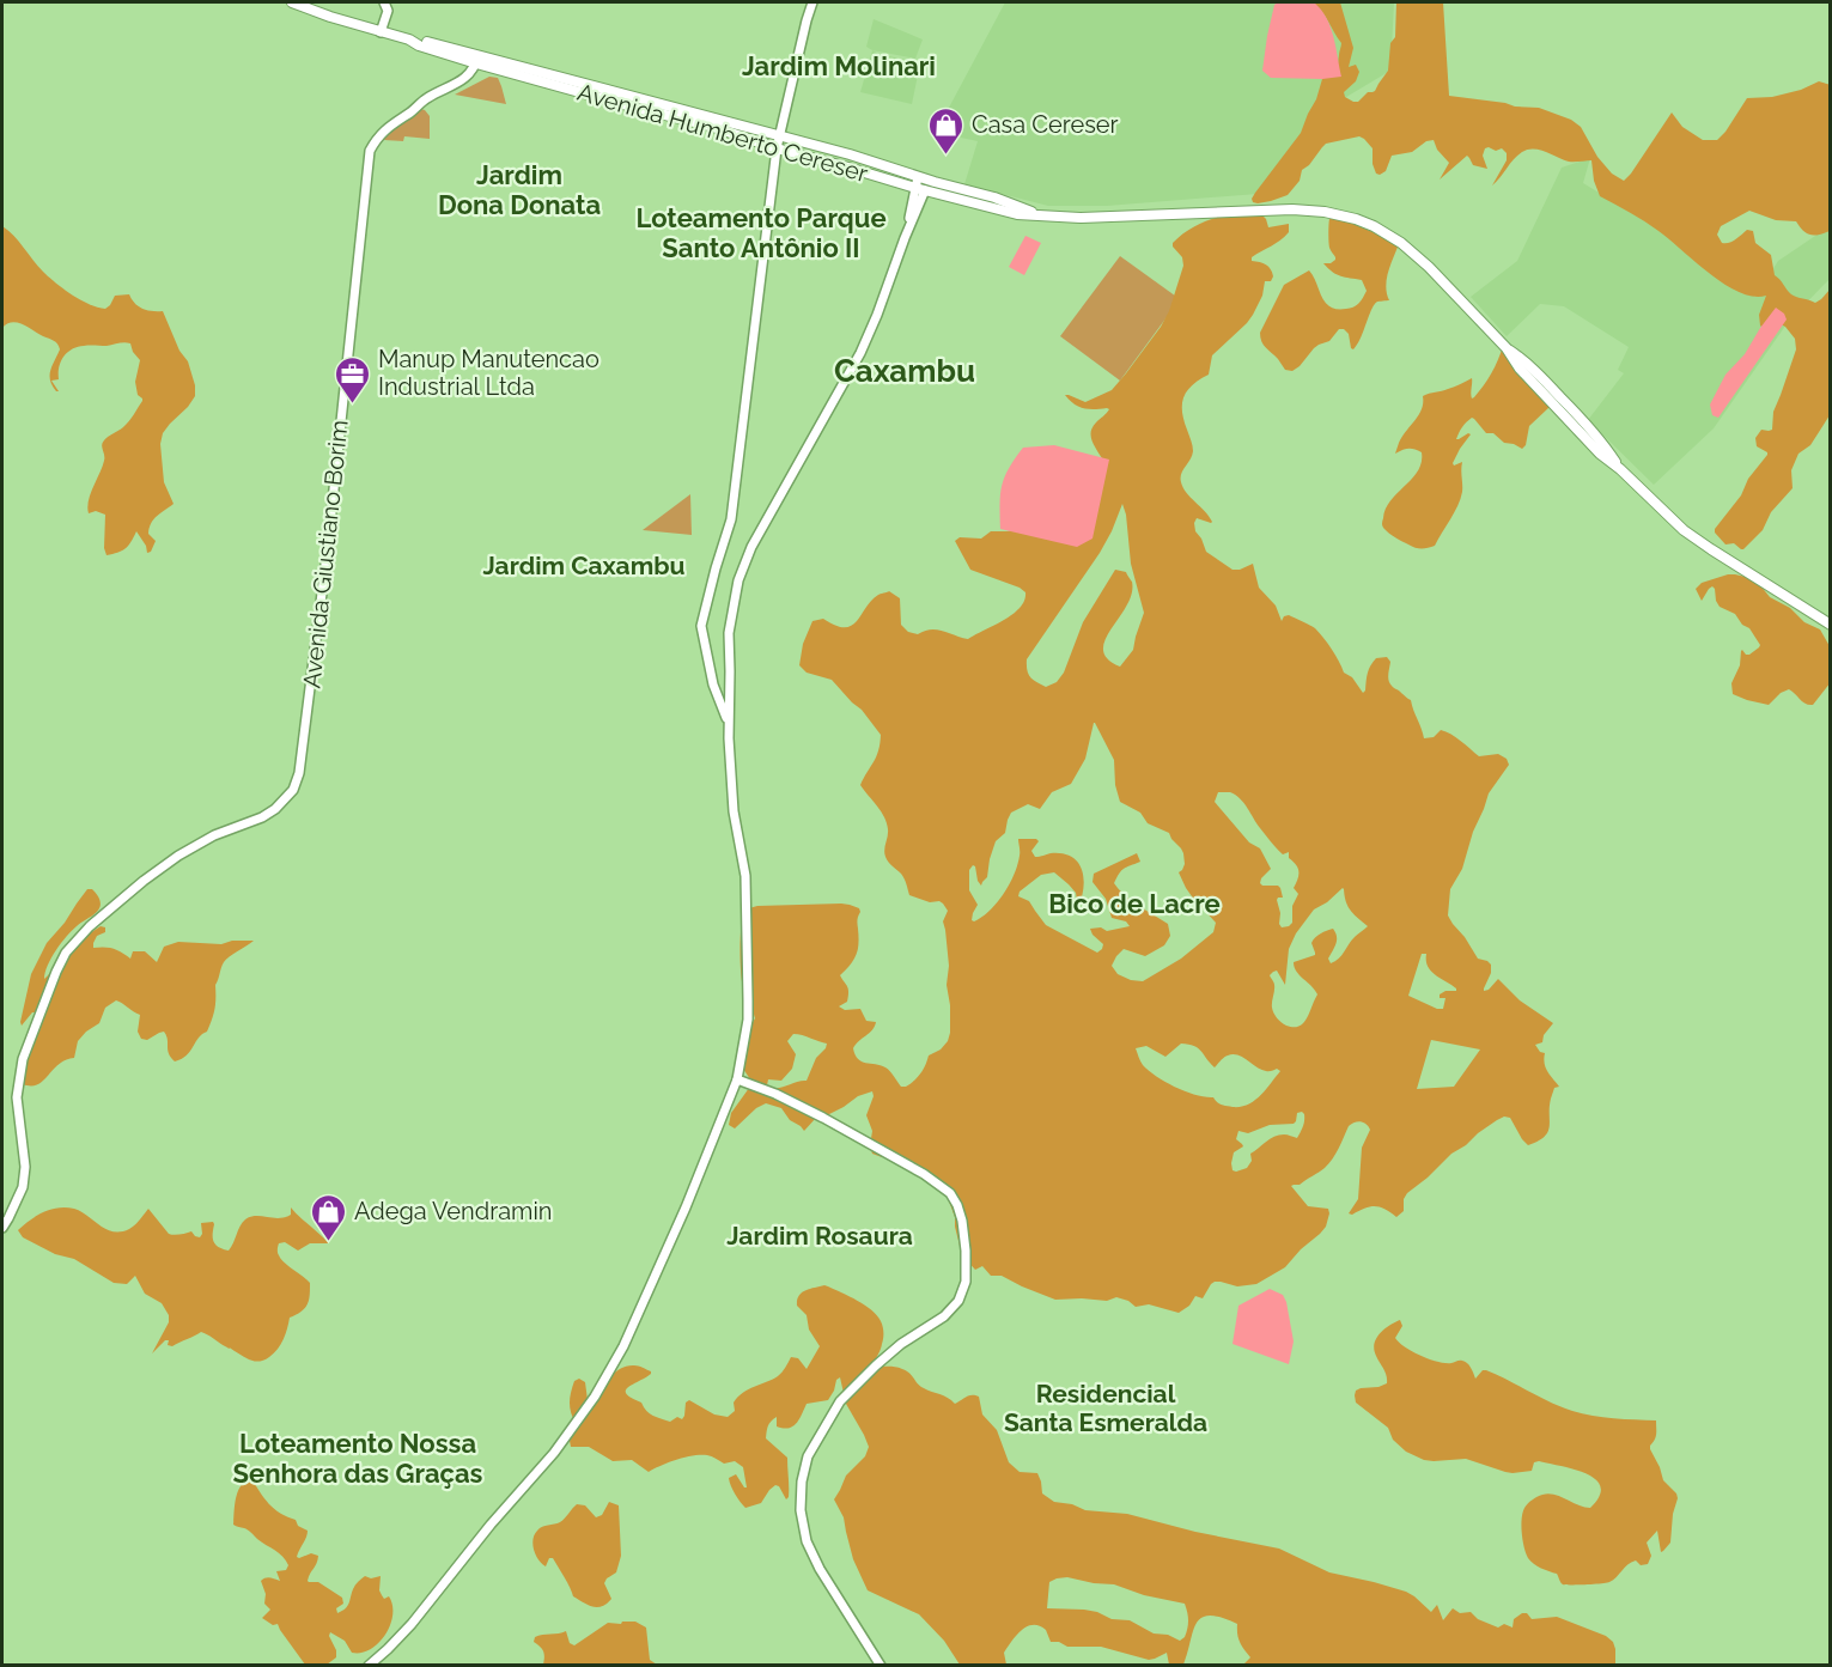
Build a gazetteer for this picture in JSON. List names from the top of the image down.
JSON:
{
  "streets": {
    "main road": ["Avenida Humberto Cereser", "Avenida Giustiano Borim"]
  },
  "crossings": [
    ["Avenida Humberto Cereser", "Avenida Giustiano Borim"]
  ],
  "districts": [
    "Jardim Molinari",
    "Jardim Dona Donata",
    "Loteamento Parque Santo Antônio II",
    "Caxambu",
    "Jardim Caxambu",
    "Bico de Lacre",
    "Jardim Rosaura",
    "Residencial Santa Esmeralda",
    "Loteamento Nossa Senhora das Graças"
  ],
  "places": {
    "shop": ["Casa Cereser", "Adega Vendramin"],
    "office": ["Manup Manutencao Industrial Ltda"]
  }
}
